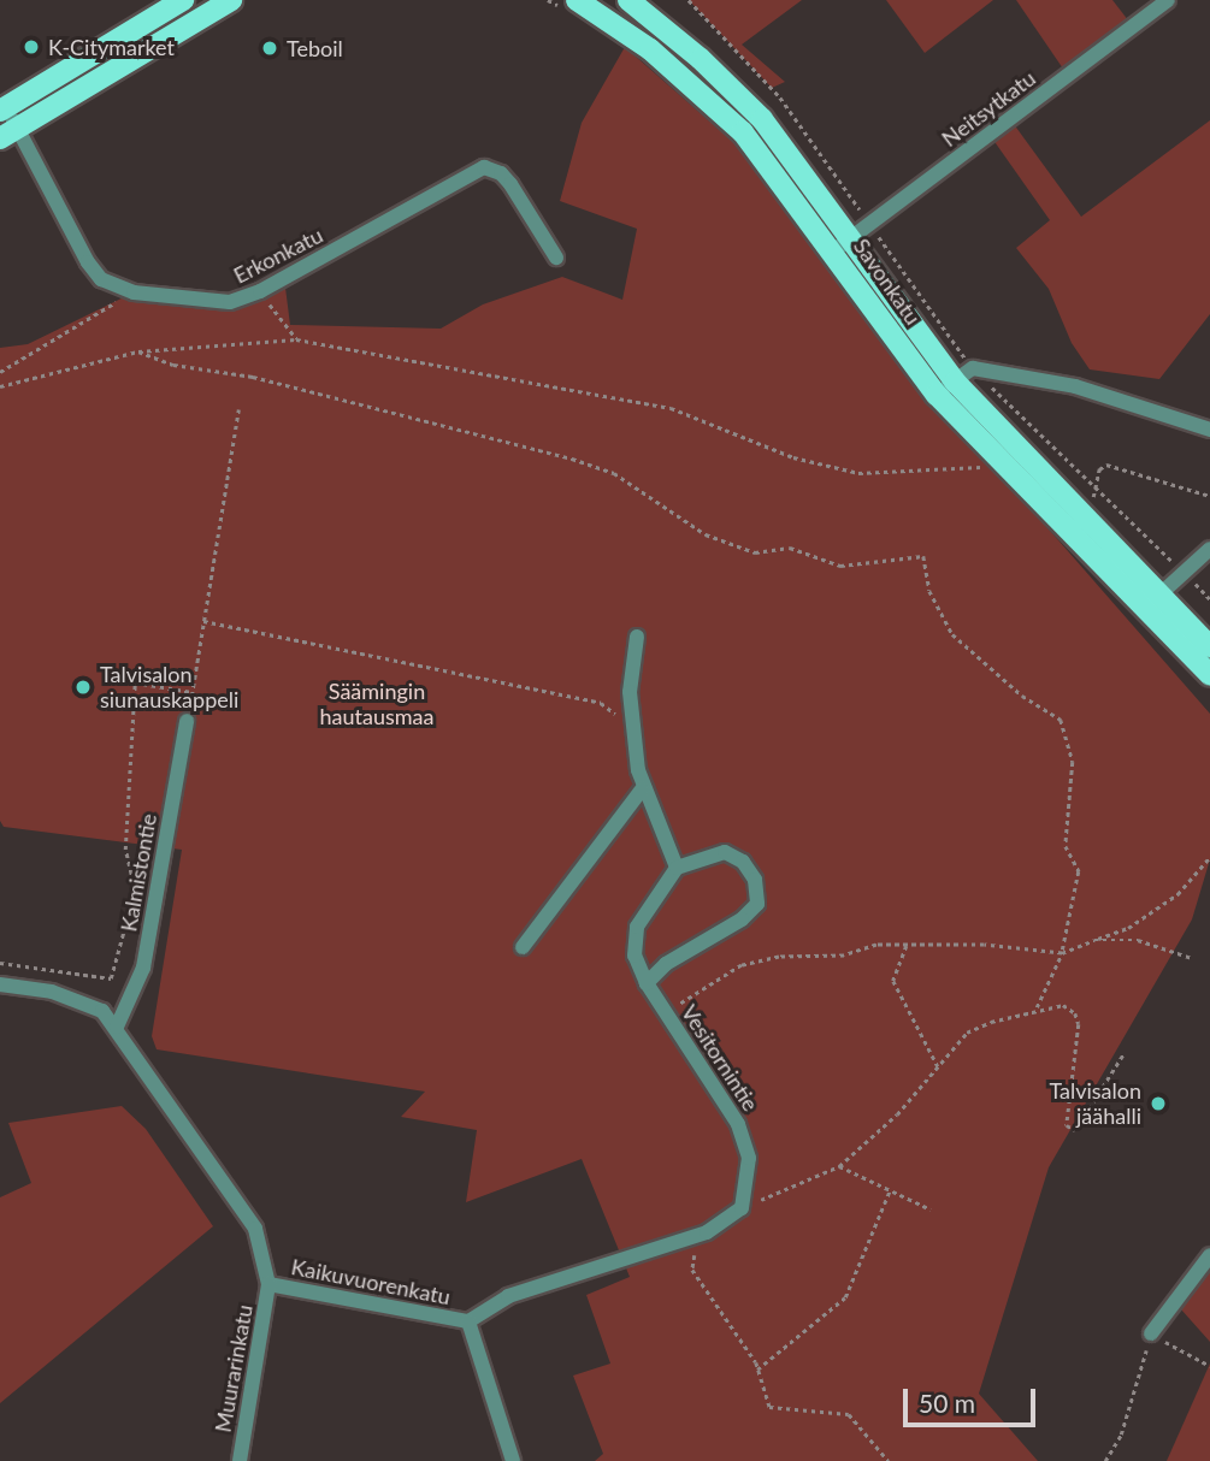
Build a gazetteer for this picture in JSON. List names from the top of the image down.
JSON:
{
  "streets": {
    "main road": ["Savonkatu"],
    "street": [
      "Neitsytkatu",
      "Erkonkatu",
      "Kalmistontie",
      "Vesitornintie",
      "Kaikuvuorenkatu",
      "Muurarinkatu"
    ]
  },
  "crossings": [
    ["Neitsytkatu", "Savonkatu"],
    ["Kalmistontie", "Kaikuvuorenkatu"],
    ["Vesitornintie", "Kaikuvuorenkatu"],
    ["Kaikuvuorenkatu", "Muurarinkatu"]
  ],
  "parks": ["Säämingin hautausmaa"],
  "places": [
    "K-Citymarket",
    "Teboil",
    "Talvisalon siunauskappeli",
    "Talvisalon jäähalli"
  ],
  "scale_bar": "50 m"
}
